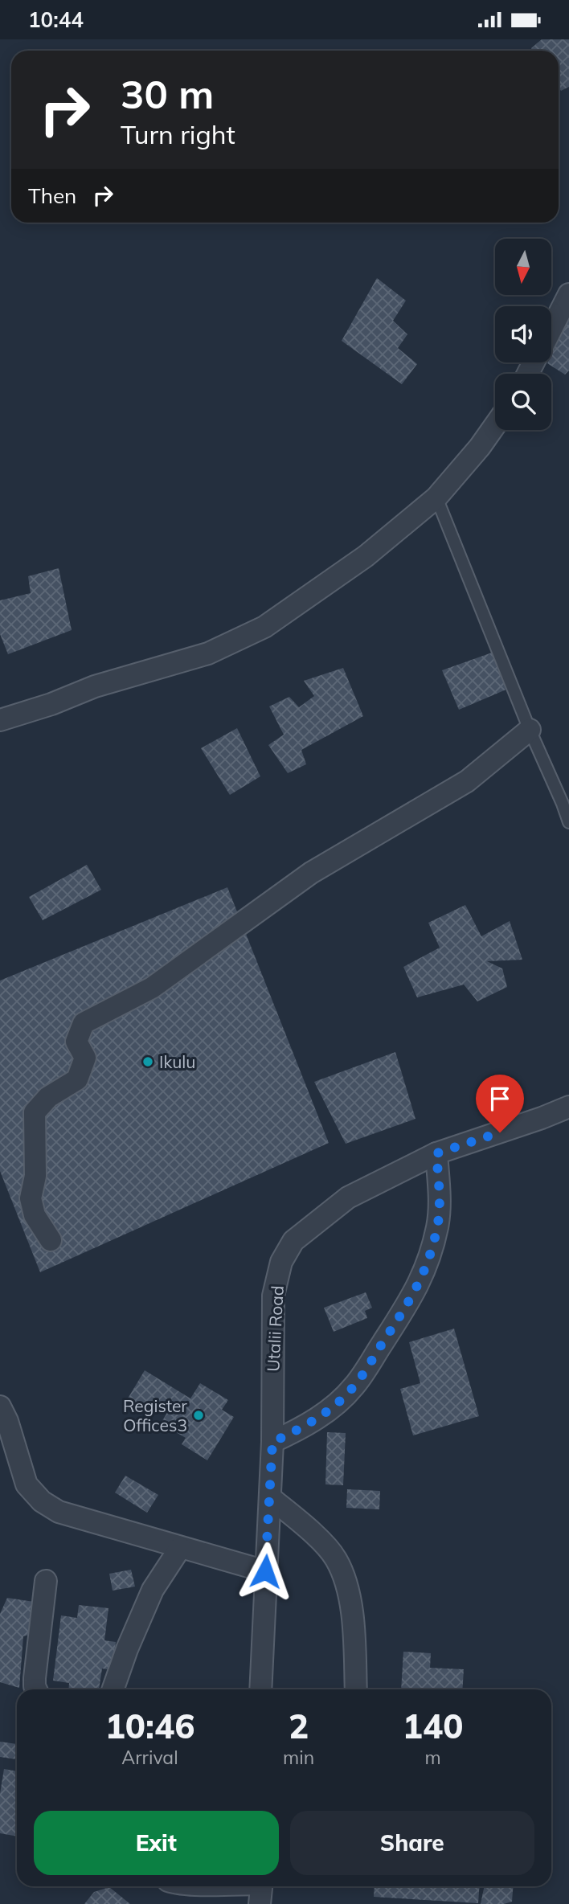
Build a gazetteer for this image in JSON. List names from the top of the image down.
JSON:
{
  "streets": {
    "street": ["Utalii Road"]
  },
  "places": ["Ikulu", "Register Offices3"],
  "north": "bottom",
  "page": {
    "status": "10:44",
    "turn": ["30 m", "Turn right"],
    "then": "Then",
    "eta": [
      "10:46",
      "Arrival",
      "2",
      "min",
      "140",
      "m"
    ],
    "buttons": ["Exit", "Share"]
  }
}
